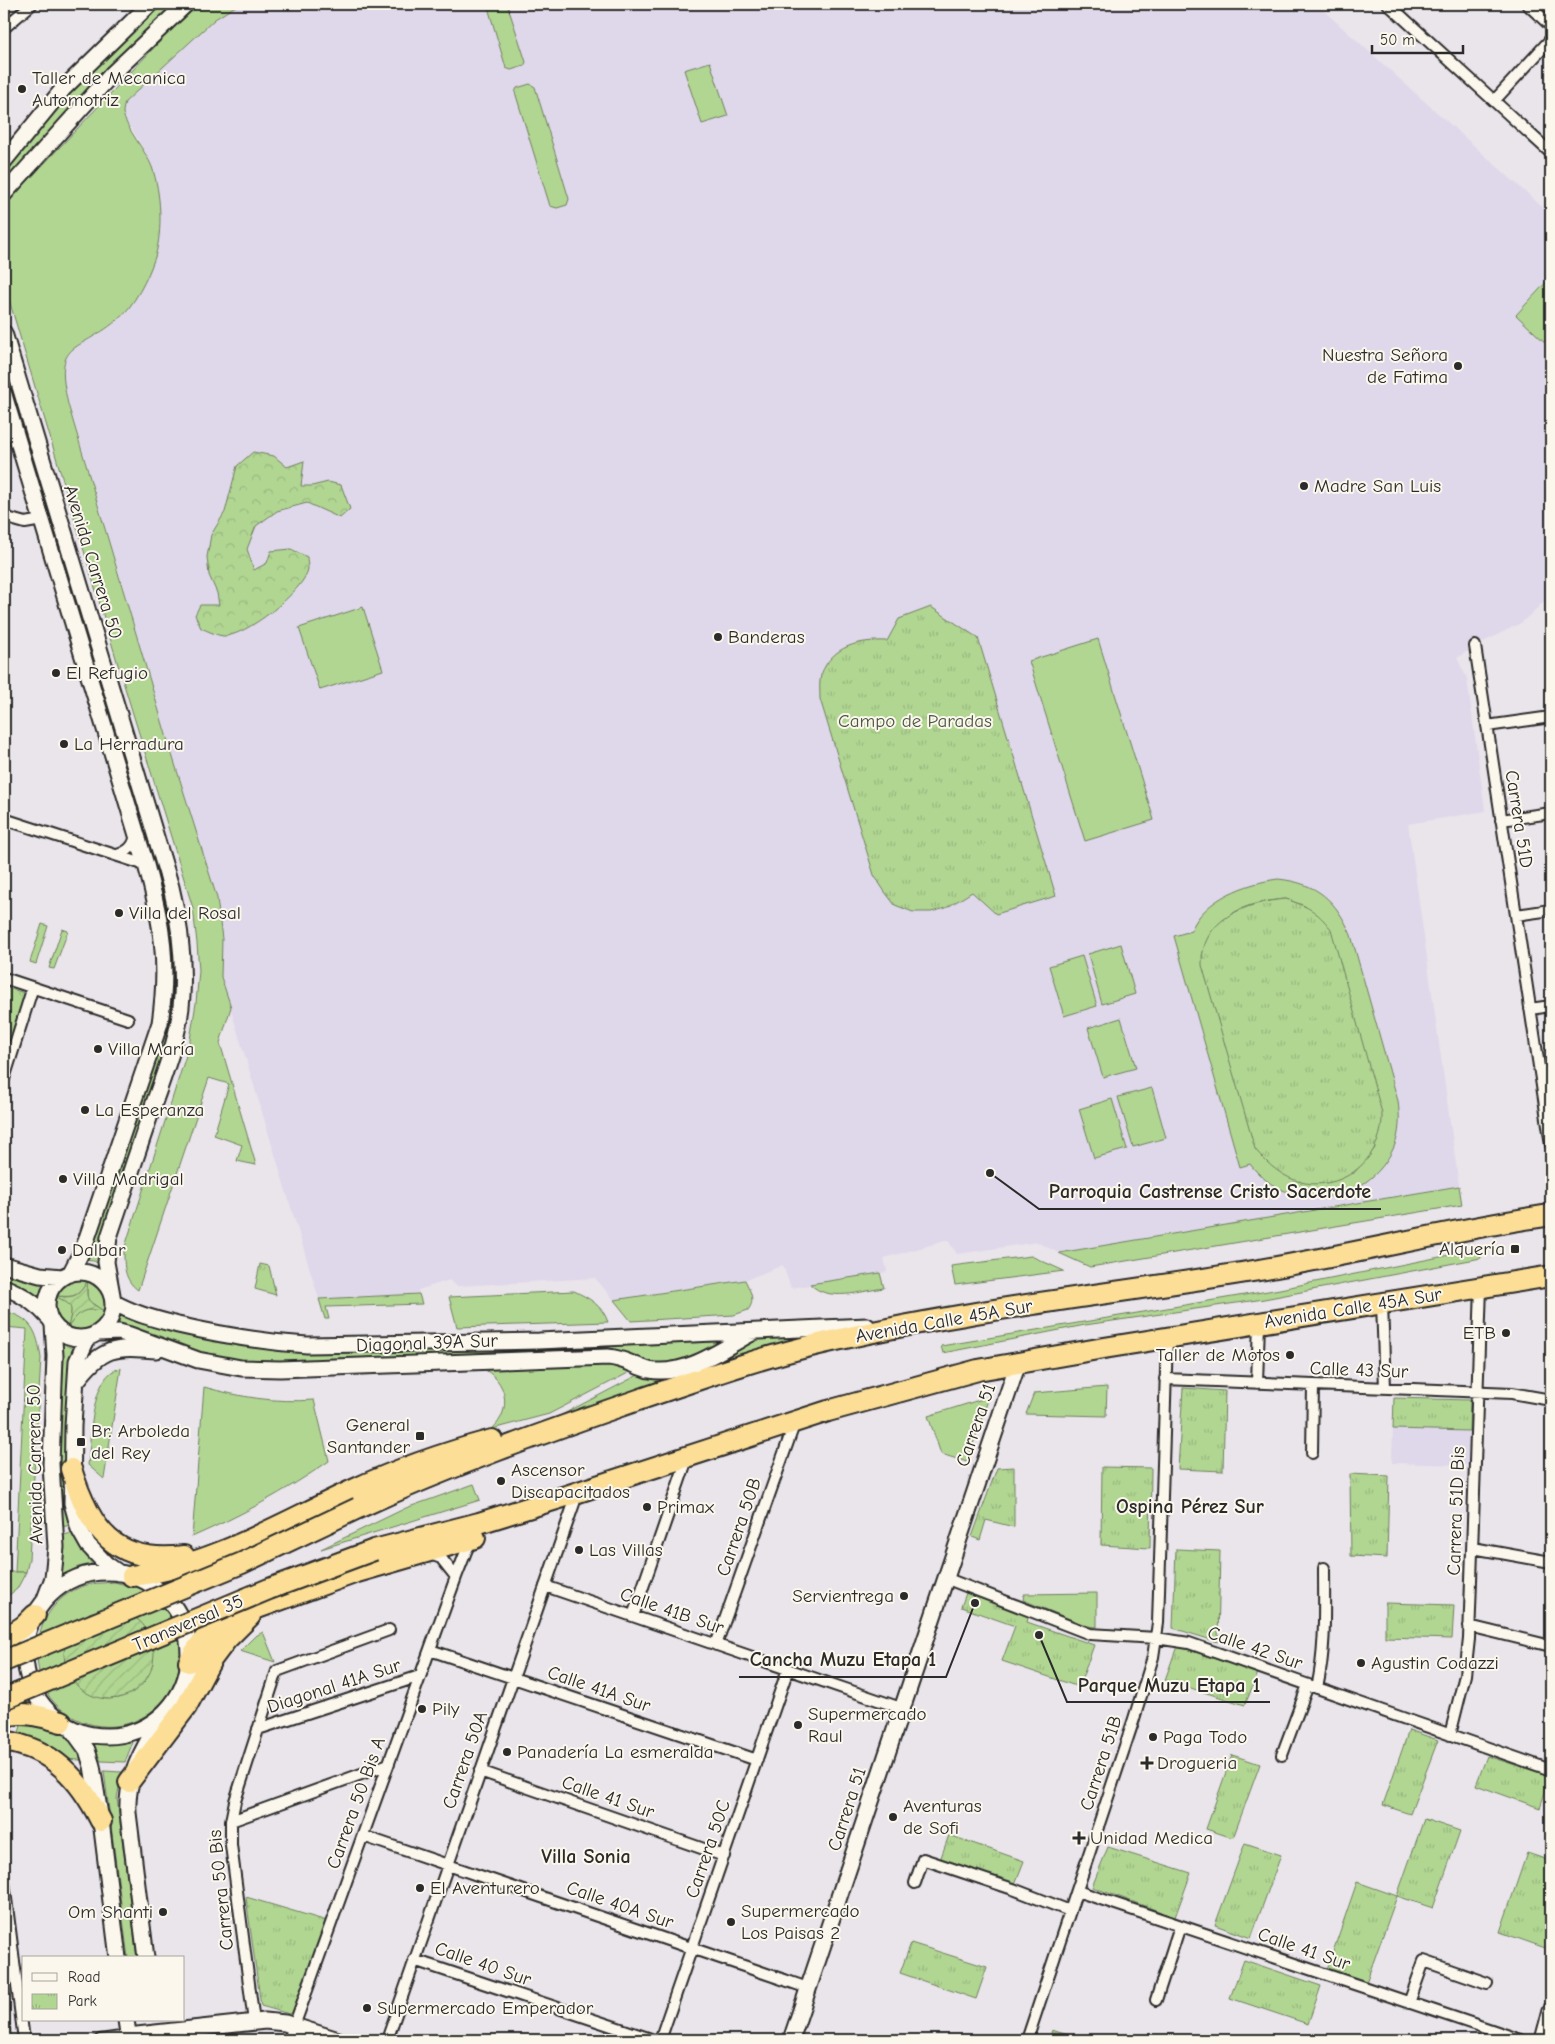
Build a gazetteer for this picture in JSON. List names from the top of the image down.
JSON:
{
  "streets": {
    "highway": ["Avenida Calle 45A Sur", "Transversal 35"],
    "main road": ["Avenida Carrera 50", "Diagonal 39A Sur", "Carrera 51"],
    "street": [
      "Carrera 51D",
      "Calle 43 Sur",
      "Carrera 51D Bis",
      "Carrera 50B",
      "Calle 41B Sur",
      "Calle 42 Sur",
      "Diagonal 41A Sur",
      "Calle 41A Sur",
      "Carrera 50A",
      "Carrera 51B",
      "Calle 41 Sur",
      "Carrera 50 Bis A",
      "Carrera 50C",
      "Carrera 50 Bis",
      "Calle 40A Sur",
      "Calle 40 Sur"
    ]
  },
  "crossings": [
    ["Avenida Carrera 50", "Diagonal 39A Sur"],
    ["Avenida Calle 45A Sur", "Diagonal 39A Sur"],
    ["Avenida Calle 45A Sur", "Carrera 51"],
    ["Avenida Calle 45A Sur", "Carrera 51D Bis"],
    ["Avenida Calle 45A Sur", "Carrera 50B"],
    ["Avenida Calle 45A Sur", "Transversal 35"],
    ["Avenida Calle 45A Sur", "Carrera 50A"],
    ["Avenida Calle 45A Sur", "Carrera 51B"],
    ["Avenida Calle 45A Sur", "Carrera 50 Bis A"],
    ["Calle 43 Sur", "Carrera 51D Bis"],
    ["Calle 43 Sur", "Carrera 51B"],
    ["Carrera 51", "Calle 41B Sur"],
    ["Carrera 51", "Calle 42 Sur"],
    ["Carrera 51", "Calle 40A Sur"],
    ["Carrera 51D Bis", "Calle 42 Sur"],
    ["Carrera 50B", "Calle 41B Sur"],
    ["Calle 41B Sur", "Carrera 50A"],
    ["Calle 41B Sur", "Carrera 50C"],
    ["Calle 42 Sur", "Carrera 51B"],
    ["Diagonal 41A Sur", "Carrera 50 Bis A"],
    ["Diagonal 41A Sur", "Carrera 50 Bis"],
    ["Calle 41A Sur", "Carrera 50A"],
    ["Calle 41A Sur", "Carrera 50 Bis A"],
    ["Calle 41A Sur", "Carrera 50C"],
    ["Carrera 50A", "Calle 41 Sur"],
    ["Carrera 50A", "Calle 40A Sur"],
    ["Carrera 50A", "Calle 40 Sur"],
    ["Carrera 51B", "Calle 41 Sur"],
    ["Calle 41 Sur", "Carrera 50C"],
    ["Carrera 50 Bis A", "Calle 40A Sur"],
    ["Carrera 50C", "Calle 40A Sur"]
  ],
  "districts": ["Ospina Pérez Sur", "Villa Sonia"],
  "parks": ["Campo de Paradas"],
  "places": {
    "other": [
      "Taller de Mecanica Automotriz",
      "Nuestra Señora de Fatima",
      "Madre San Luis",
      "Banderas",
      "El Refugio",
      "La Herradura",
      "Villa del Rosal",
      "Villa María",
      "La Esperanza",
      "Parroquia Castrense Cristo Sacerdote",
      "Villa Madrigal",
      "Dalbar",
      "ETB",
      "Taller de Motos",
      "Ascensor Discapacitados",
      "Primax",
      "Las Villas",
      "Servientrega",
      "Cancha Muzu Etapa 1",
      "Parque Muzu Etapa 1",
      "Agustin Codazzi",
      "Pily",
      "Supermercado Raul",
      "Paga Todo",
      "Panadería La esmeralda",
      "Aventuras de Sofi",
      "El Aventurero",
      "Om Shanti",
      "Supermercado Los Paisas 2",
      "Supermercado Emperador"
    ],
    "transit": ["Alquería", "General Santander", "Br. Arboleda del Rey"],
    "health": ["Drogueria", "Unidad Medica"]
  },
  "legend": ["Road", "Park"],
  "scale_bar": "50 m"
}
